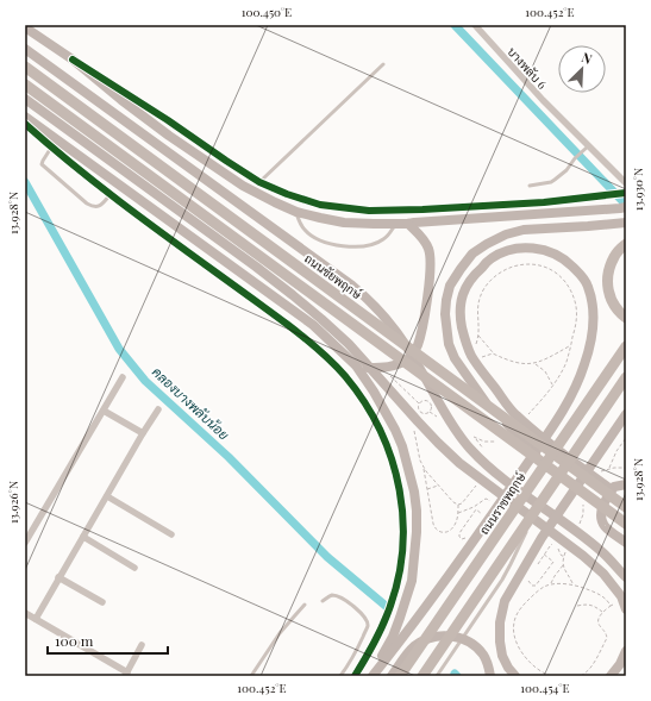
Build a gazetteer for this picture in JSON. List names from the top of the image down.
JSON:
{
  "streets": {
    "main road": ["ถนนชัยพฤกษ์", "ถนนราชพฤกษ์"],
    "street": ["บางพลับ 6"]
  },
  "water": ["คลองบางพลับน้อย"],
  "scale_bar": "100 m",
  "north": "top right",
  "coordinates": [
    "100.450°E",
    "100.452°E",
    "13.930°N",
    "13.928°N",
    "13.926°N",
    "100.454°E"
  ]
}
